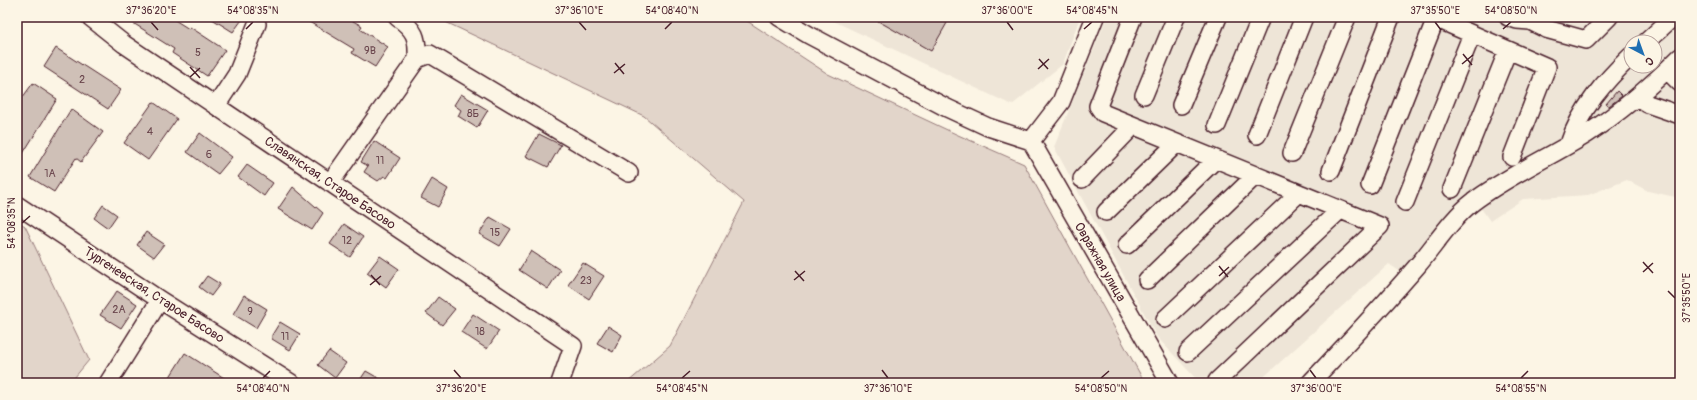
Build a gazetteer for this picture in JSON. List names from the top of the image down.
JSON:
{
  "streets": {
    "street": ["Славянская, Старое Басово", "Овражная улица", "Тургеневская, Старое Басово"]
  },
  "house_numbers": [
    "9В",
    "5",
    "2",
    "8Б",
    "4",
    "6",
    "11",
    "1А",
    "15",
    "12",
    "23",
    "2А",
    "9",
    "18",
    "11"
  ],
  "north": "bottom right",
  "coordinates": [
    "37°36'20\"E",
    "54°08'35\"N",
    "37°36'10\"E",
    "54°08'40\"N",
    "37°36'00\"E",
    "54°08'45\"N",
    "37°35'50\"E",
    "54°08'50\"N",
    "54°08'55\"N"
  ]
}
